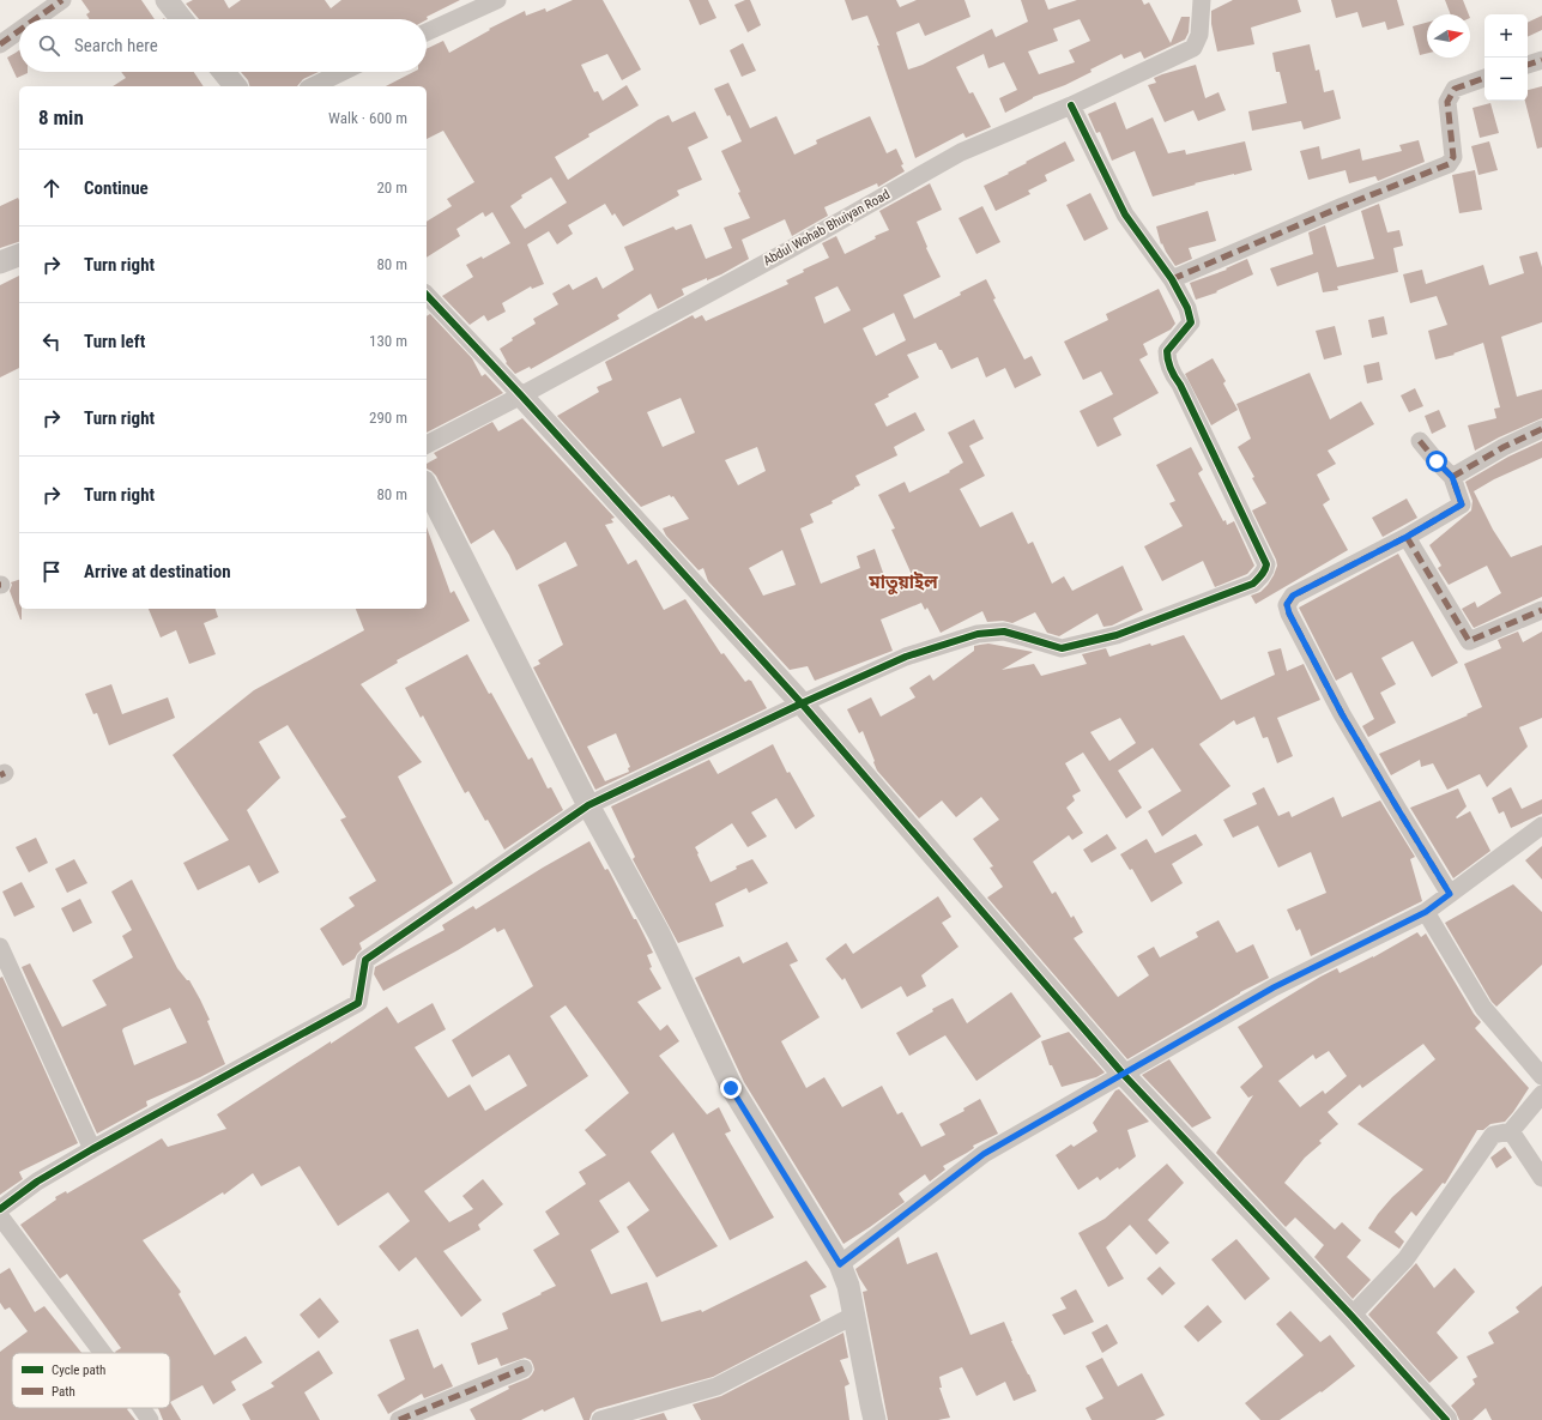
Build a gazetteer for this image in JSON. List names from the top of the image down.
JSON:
{
  "streets": {
    "street": ["Abdul Wohab Bhuiyan Road"]
  },
  "districts": ["মাতুয়াইল"],
  "legend": ["Cycle path", "Path"],
  "north": "right",
  "page": {
    "map_buttons": ["+", "−"],
    "search": "Search here",
    "heading": ["8 min", "Walk · 600 m"],
    "list": [
      ["Continue", "20 m"],
      ["Turn right", "80 m"],
      ["Turn left", "130 m"],
      ["Turn right", "290 m"],
      ["Turn right", "80 m"],
      "Arrive at destination"
    ]
  }
}
